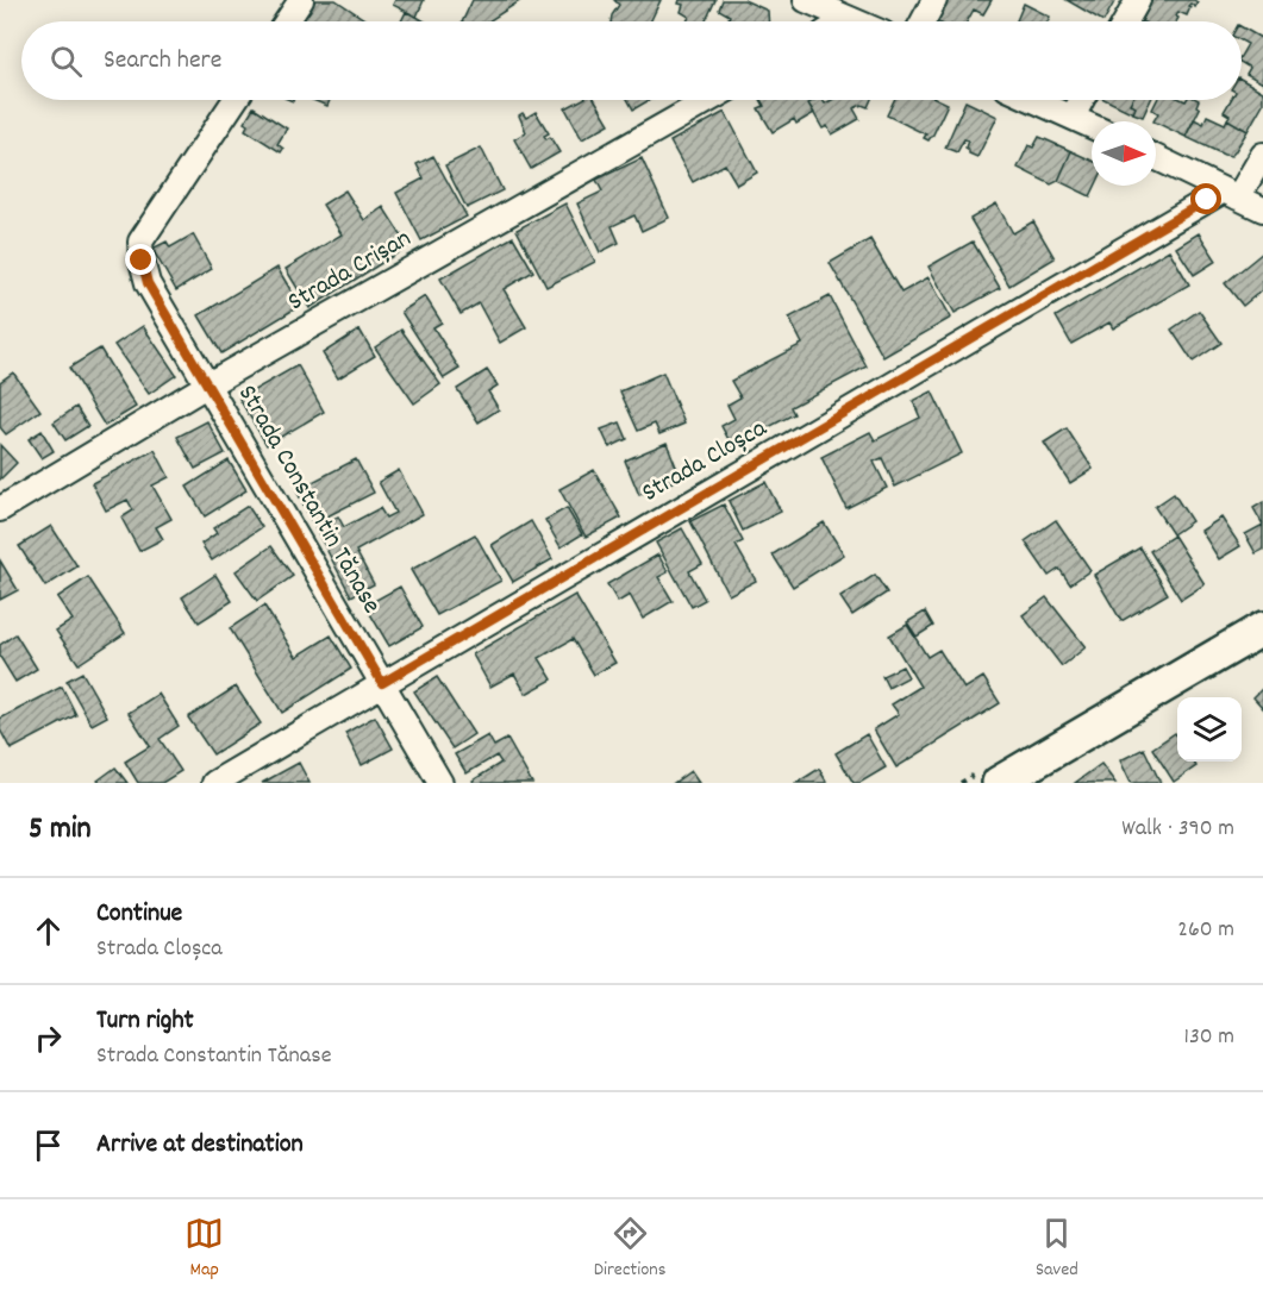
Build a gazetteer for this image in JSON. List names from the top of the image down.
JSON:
{
  "streets": {
    "street": ["Strada Crișan", "Strada Cloșca", "Strada Constantin Tănase"]
  },
  "crossings": [
    ["Strada Crișan", "Strada Constantin Tănase"],
    ["Strada Cloșca", "Strada Constantin Tănase"]
  ],
  "north": "right",
  "page": {
    "search": "Search here",
    "heading": ["5 min", "Walk · 390 m"],
    "list": [
      ["Continue", "Strada Cloșca", "260 m"],
      ["Turn right", "Strada Constantin Tănase", "130 m"],
      "Arrive at destination"
    ],
    "nav": ["Map", "Directions", "Saved"]
  }
}
